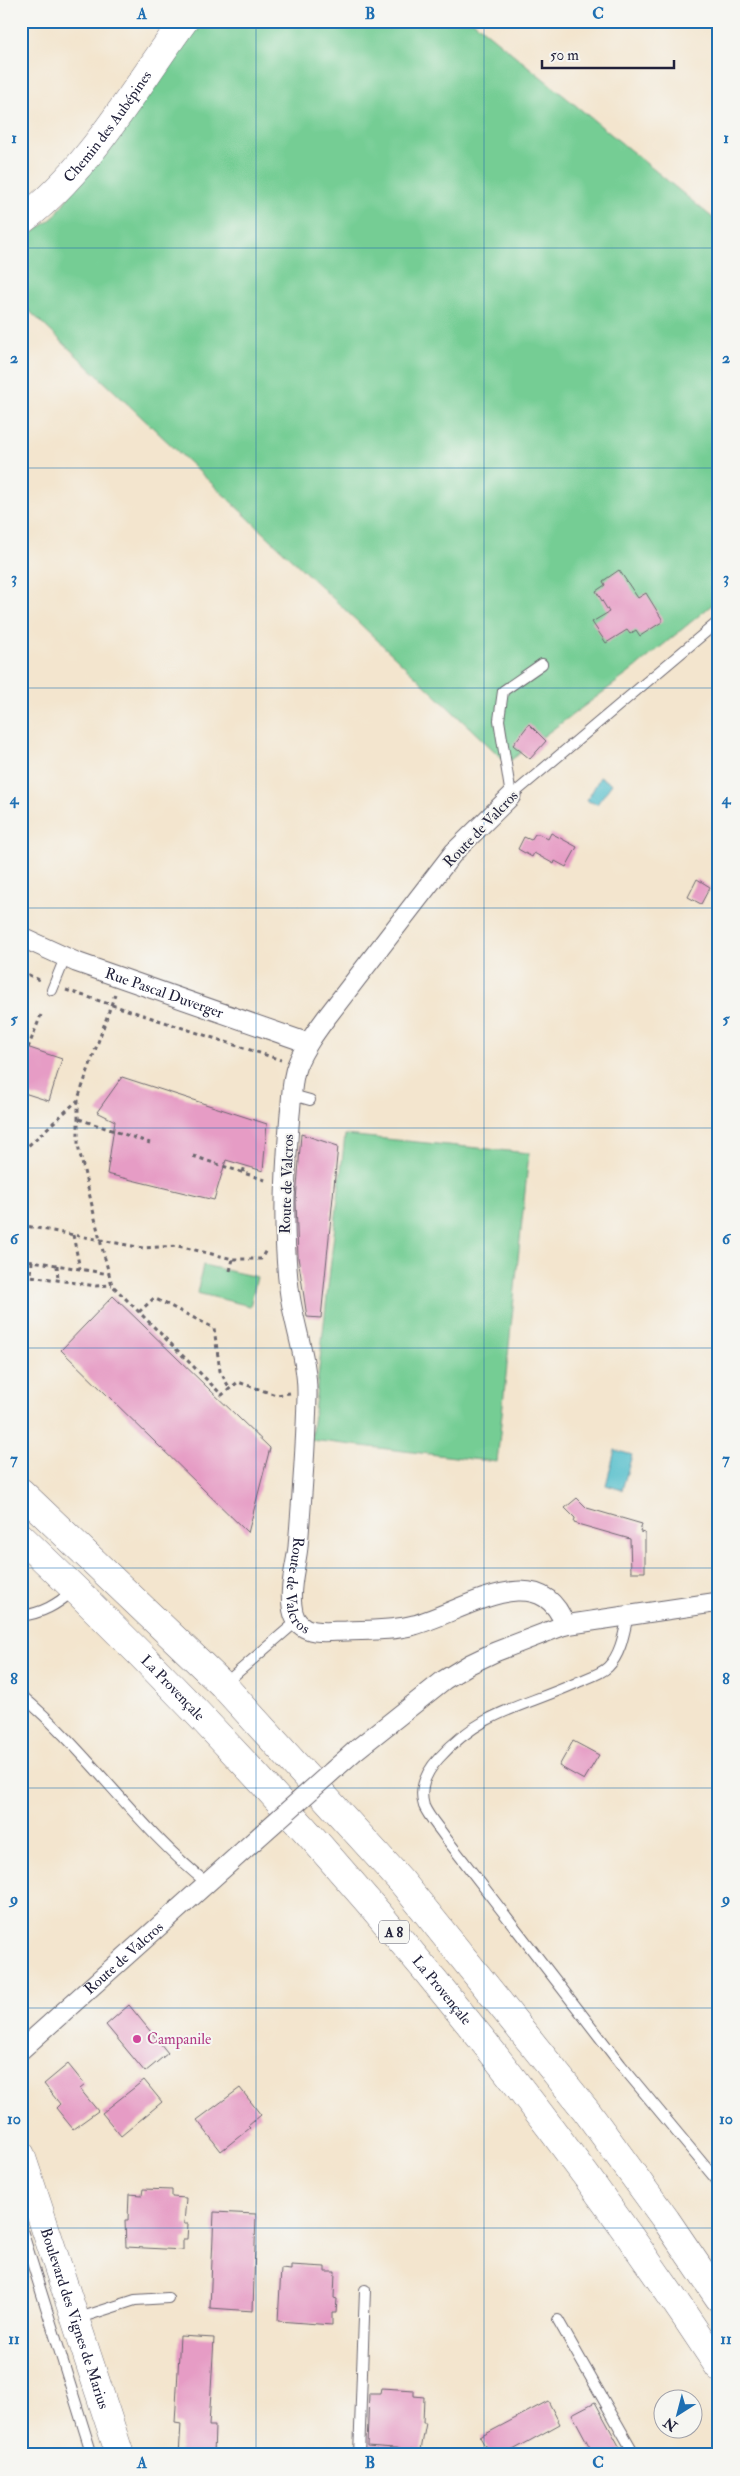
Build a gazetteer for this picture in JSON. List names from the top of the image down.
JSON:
{
  "streets": {
    "main road": [
      "Chemin des Aubépines",
      "La Provençale",
      "A 8",
      "Boulevard des Vignes de Marius"
    ],
    "street": ["Route de Valcros", "Rue Pascal Duverger"]
  },
  "crossings": [
    ["Route de Valcros", "Rue Pascal Duverger"]
  ],
  "places": ["Campanile"],
  "scale_bar": "50 m",
  "north": "bottom left",
  "grid": {
    "columns": ["A", "B", "C"],
    "rows": [
      "1",
      "2",
      "3",
      "4",
      "5",
      "6",
      "7",
      "8",
      "9",
      "10",
      "11"
    ]
  }
}
